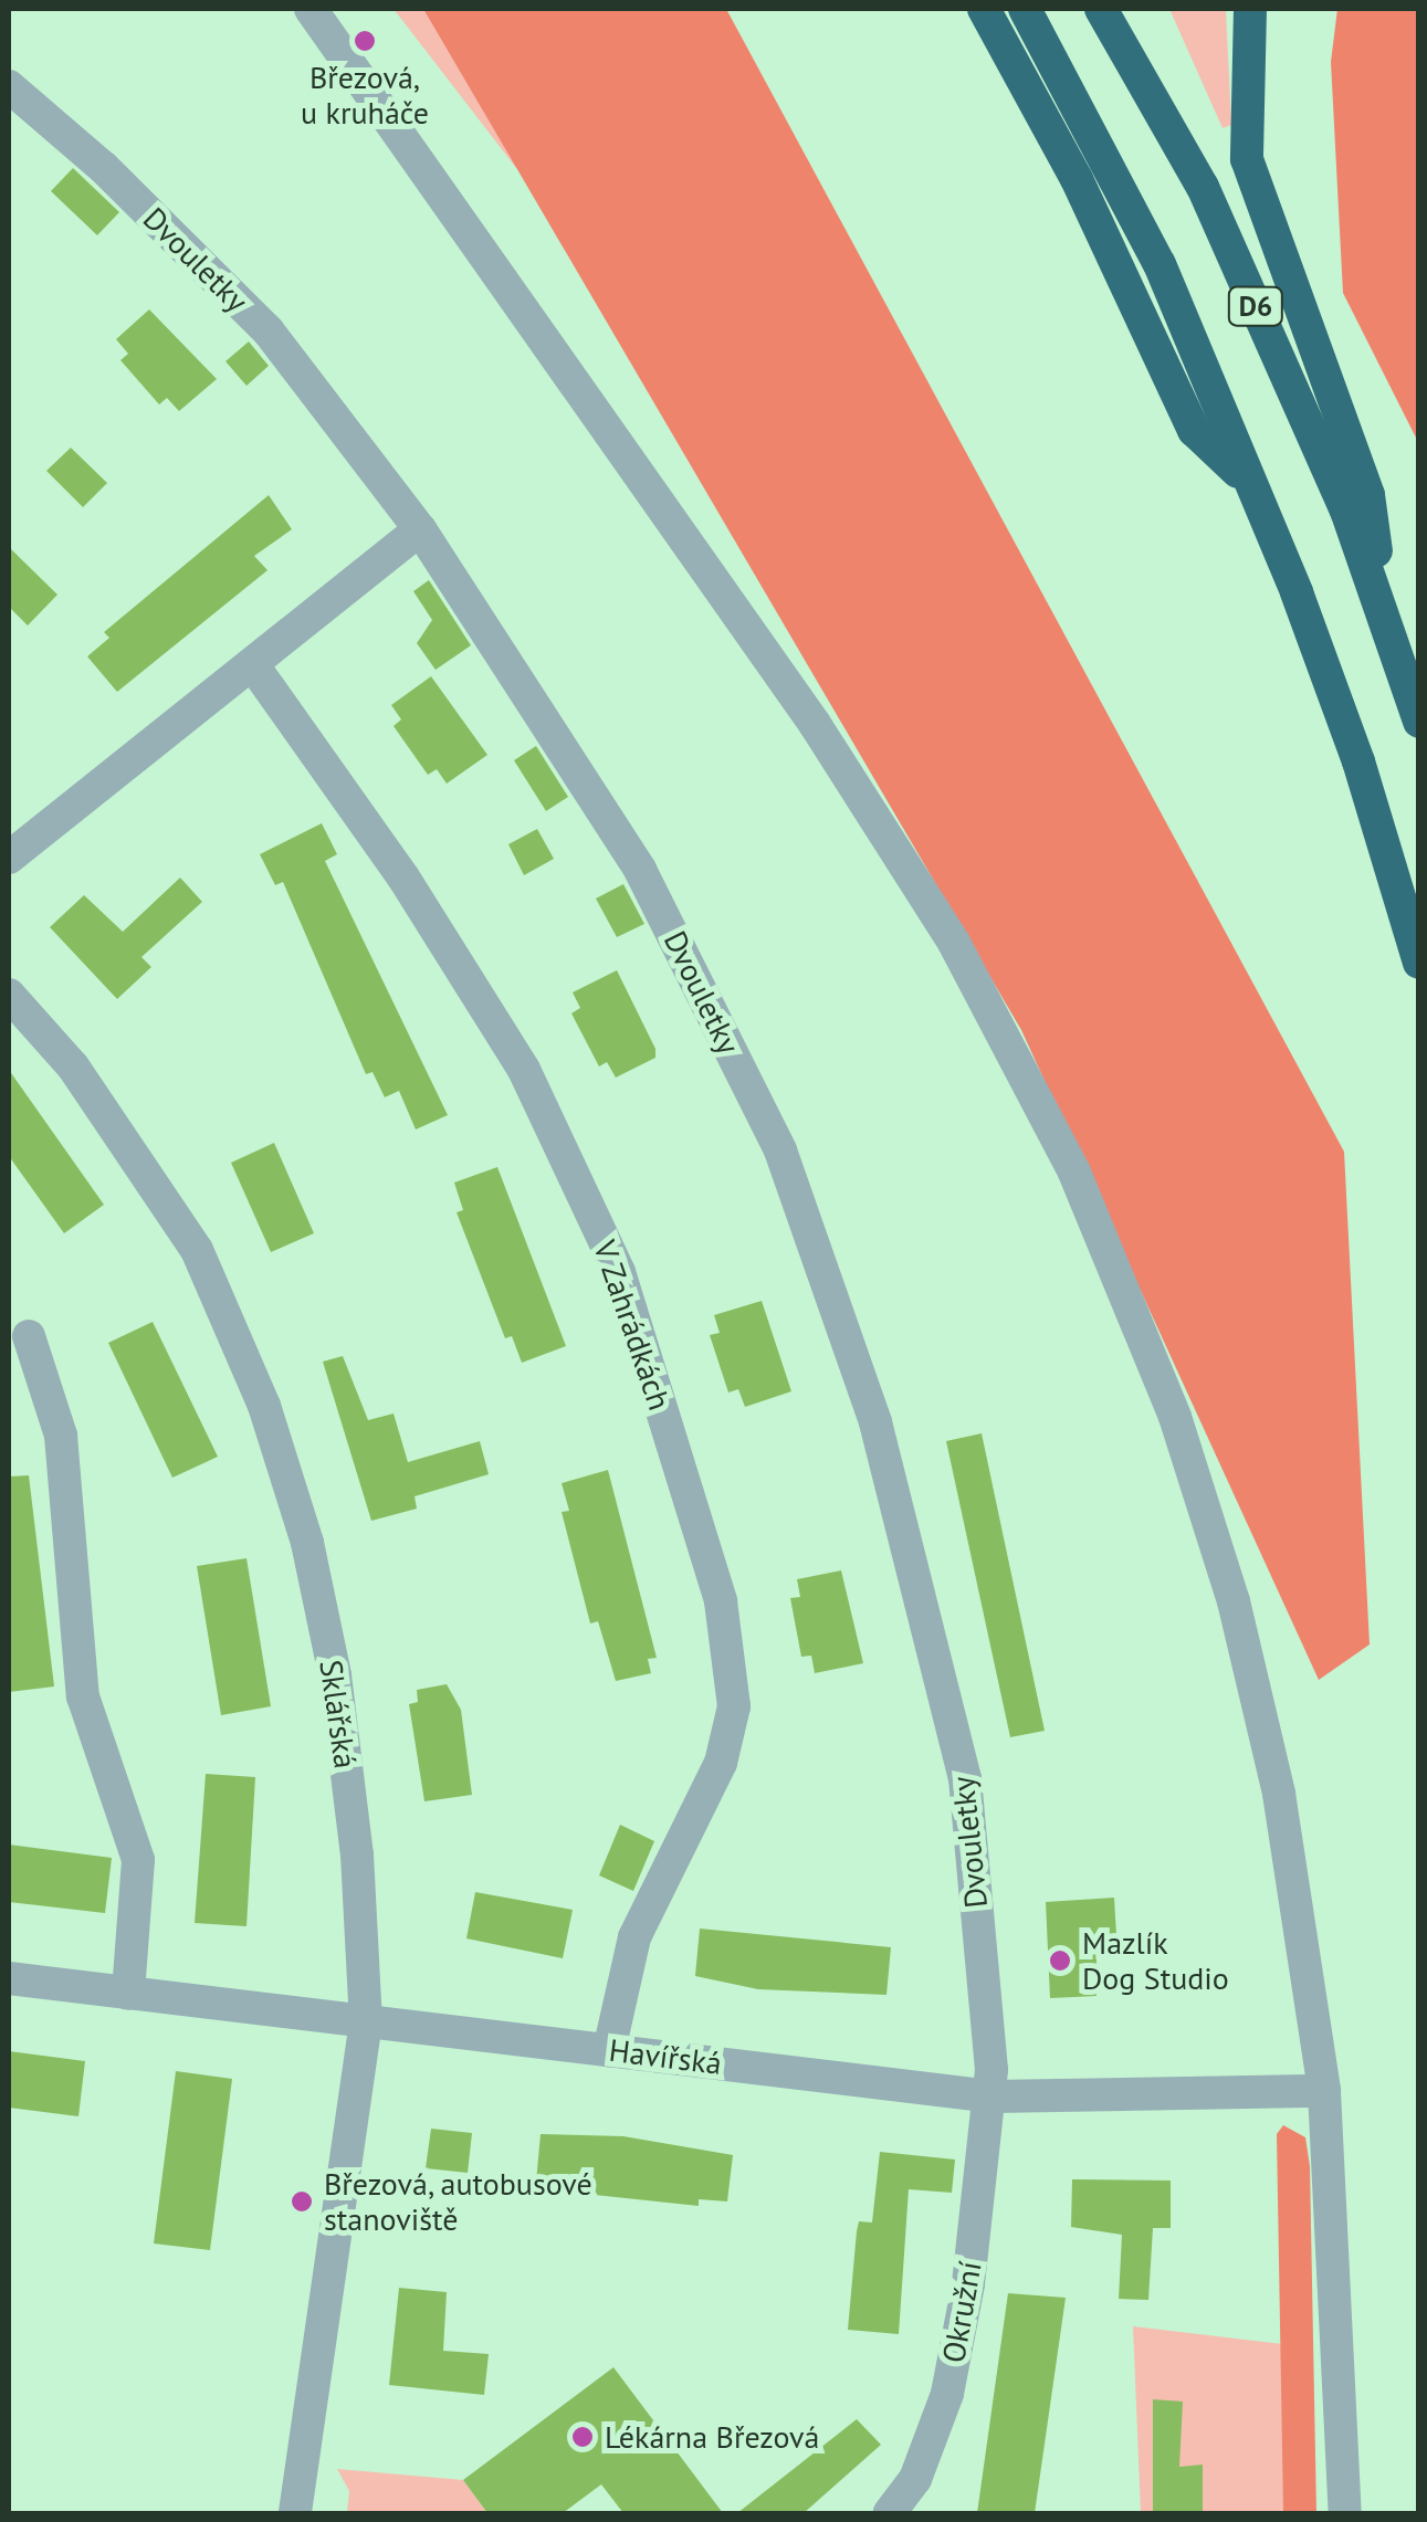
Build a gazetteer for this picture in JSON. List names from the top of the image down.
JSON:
{
  "streets": {
    "highway": ["D6"],
    "street": [
      "Dvouletky",
      "V Zahrádkách",
      "Sklářská",
      "Havířská",
      "Okružní"
    ]
  },
  "crossings": [
    ["Dvouletky", "Havířská"],
    ["Dvouletky", "Okružní"],
    ["V Zahrádkách", "Havířská"],
    ["Sklářská", "Havířská"],
    ["Havířská", "Okružní"]
  ],
  "places": [
    "Březová, u kruháče",
    "Mazlík Dog Studio",
    "Březová, autobusové stanoviště",
    "Lékárna Březová"
  ]
}
